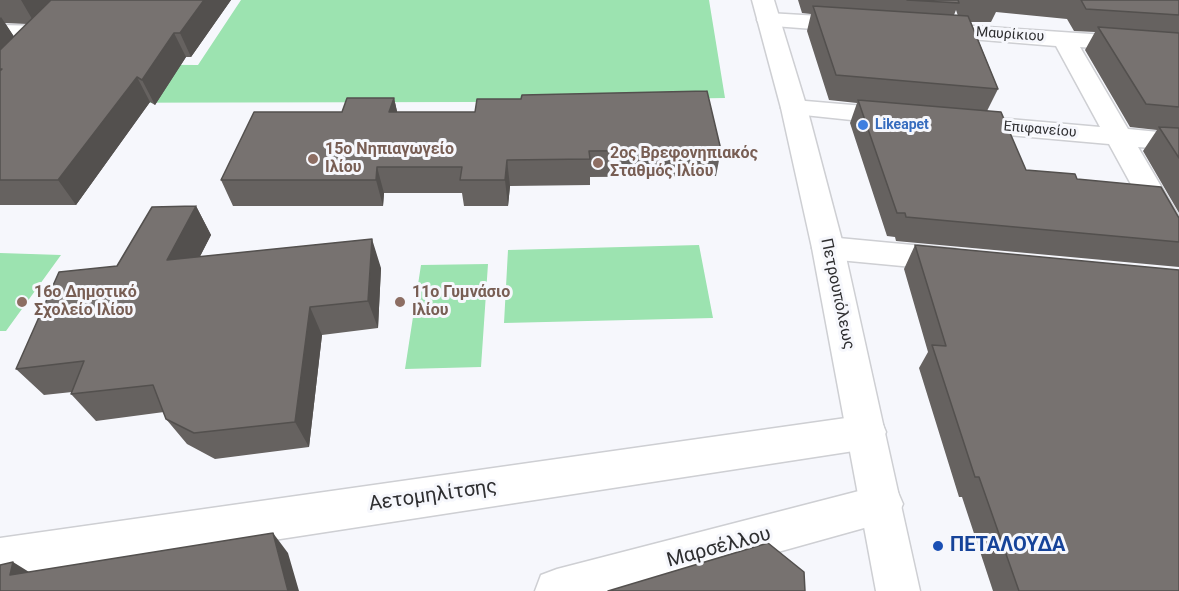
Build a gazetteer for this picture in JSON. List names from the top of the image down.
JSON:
{
  "streets": {
    "street": [
      "Μαυρίκιου",
      "Επιφανείου",
      "Πετρουπόλεως",
      "Αετομηλίτσης",
      "Μαρσέλλου"
    ]
  },
  "crossings": [
    ["Επιφανείου", "Πετρουπόλεως"],
    ["Πετρουπόλεως", "Αετομηλίτσης"],
    ["Πετρουπόλεως", "Μαρσέλλου"]
  ],
  "places": [
    "Likeapet",
    "15ο Νηπιαγωγείο Ιλίου",
    "2ος Βρεφονηπιακός Σταθμός Ιλίου",
    "16ο Δημοτικό Σχολείο Ιλίου",
    "11ο Γυμνάσιο Ιλίου",
    "ΠΕΤΑΛΟΥΔΑ"
  ]
}
